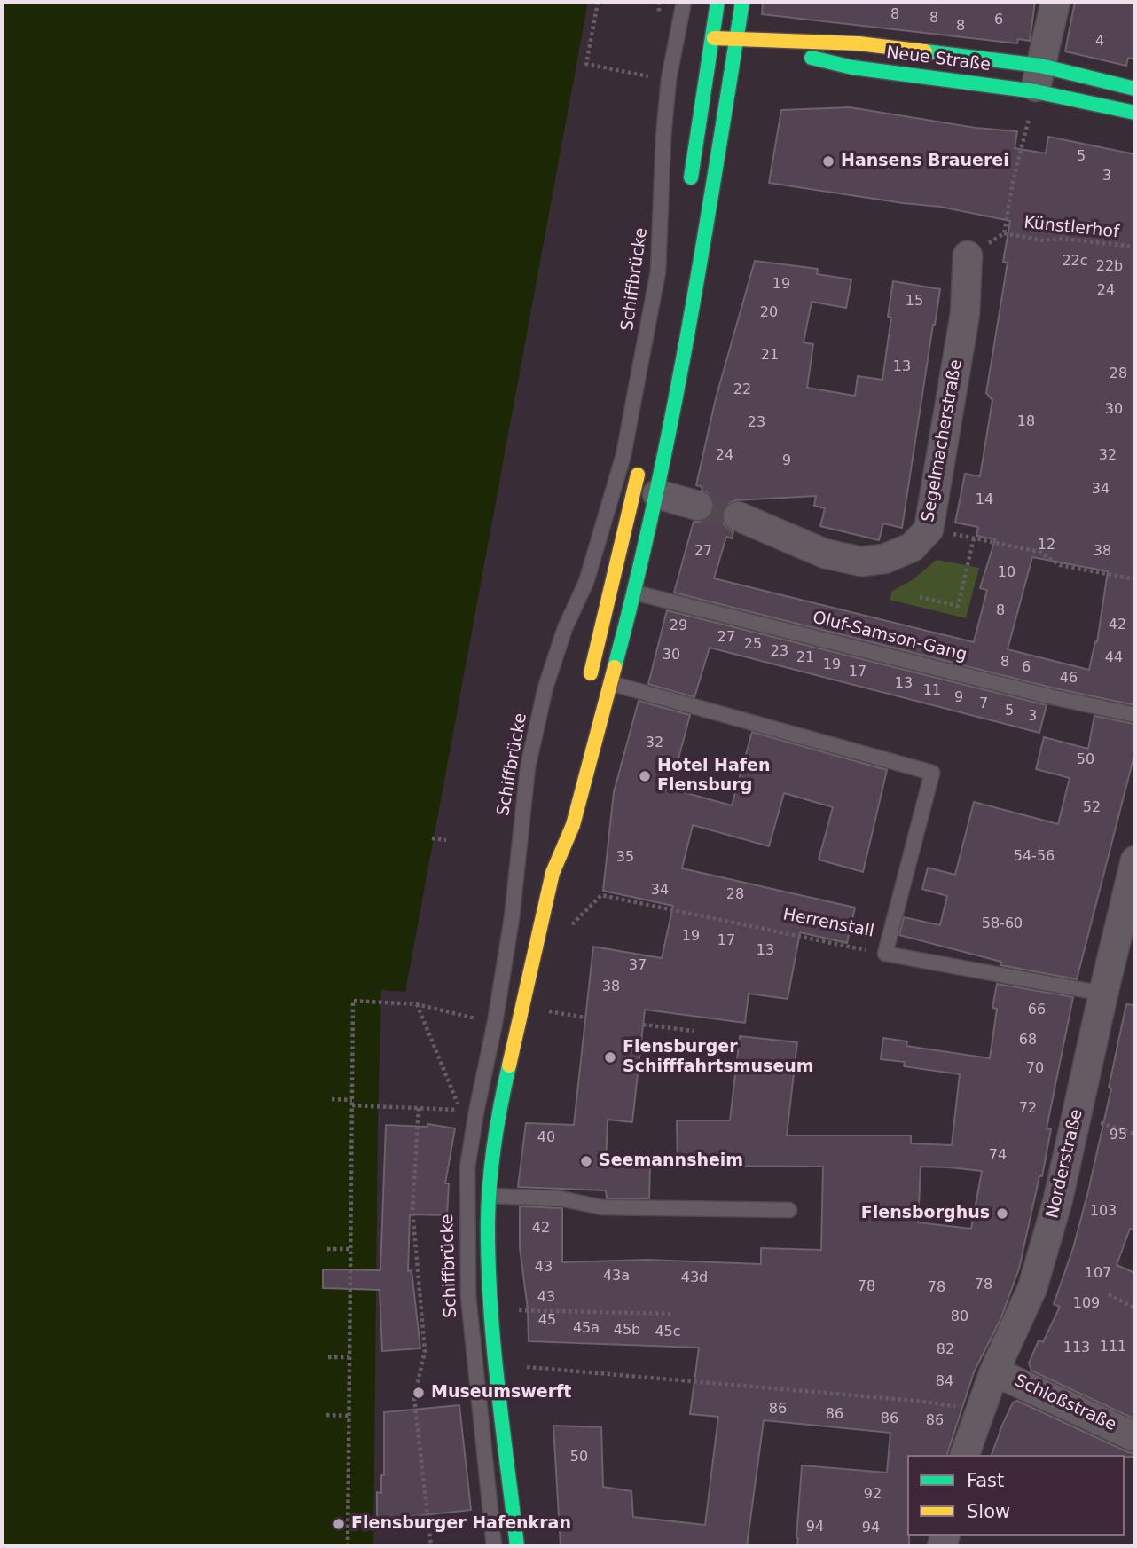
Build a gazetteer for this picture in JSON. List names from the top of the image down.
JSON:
{
  "streets": {
    "main road": ["Neue Straße"],
    "street": ["Segelmacherstraße", "Norderstraße", "Schloßstraße"],
    "lane": ["Schiffbrücke", "Oluf-Samson-Gang", "Herrenstall"],
    "path": ["Künstlerhof"]
  },
  "crossings": [
    ["Neue Straße", "Künstlerhof"],
    ["Herrenstall", "Norderstraße"],
    ["Norderstraße", "Schloßstraße"]
  ],
  "places": [
    "Hansens Brauerei",
    "Hotel Hafen Flensburg",
    "Flensburger Schifffahrtsmuseum",
    "Seemannsheim",
    "Flensborghus",
    "Museumswerft",
    "Flensburger Hafenkran"
  ],
  "house_numbers": [
    "8",
    "8",
    "6",
    "8",
    "4",
    "5",
    "3",
    "22c",
    "22b",
    "19",
    "24",
    "15",
    "20",
    "21",
    "13",
    "28",
    "22",
    "30",
    "18",
    "23",
    "24",
    "32",
    "9",
    "34",
    "14",
    "12",
    "27",
    "38",
    "10",
    "8",
    "42",
    "29",
    "27",
    "25",
    "23",
    "30",
    "21",
    "44",
    "8",
    "19",
    "6",
    "17",
    "46",
    "13",
    "11",
    "9",
    "7",
    "5",
    "3",
    "32",
    "50",
    "52",
    "54-56",
    "35",
    "34",
    "28",
    "58-60",
    "19",
    "17",
    "13",
    "37",
    "38",
    "66",
    "68",
    "70",
    "72",
    "95",
    "40",
    "74",
    "103",
    "42",
    "43",
    "107",
    "43a",
    "43d",
    "78",
    "78",
    "78",
    "43",
    "109",
    "80",
    "45",
    "45a",
    "45b",
    "45c",
    "111",
    "113",
    "82",
    "84",
    "86",
    "86",
    "86",
    "86",
    "50",
    "92",
    "94",
    "94"
  ],
  "legend": ["Fast", "Slow"]
}
